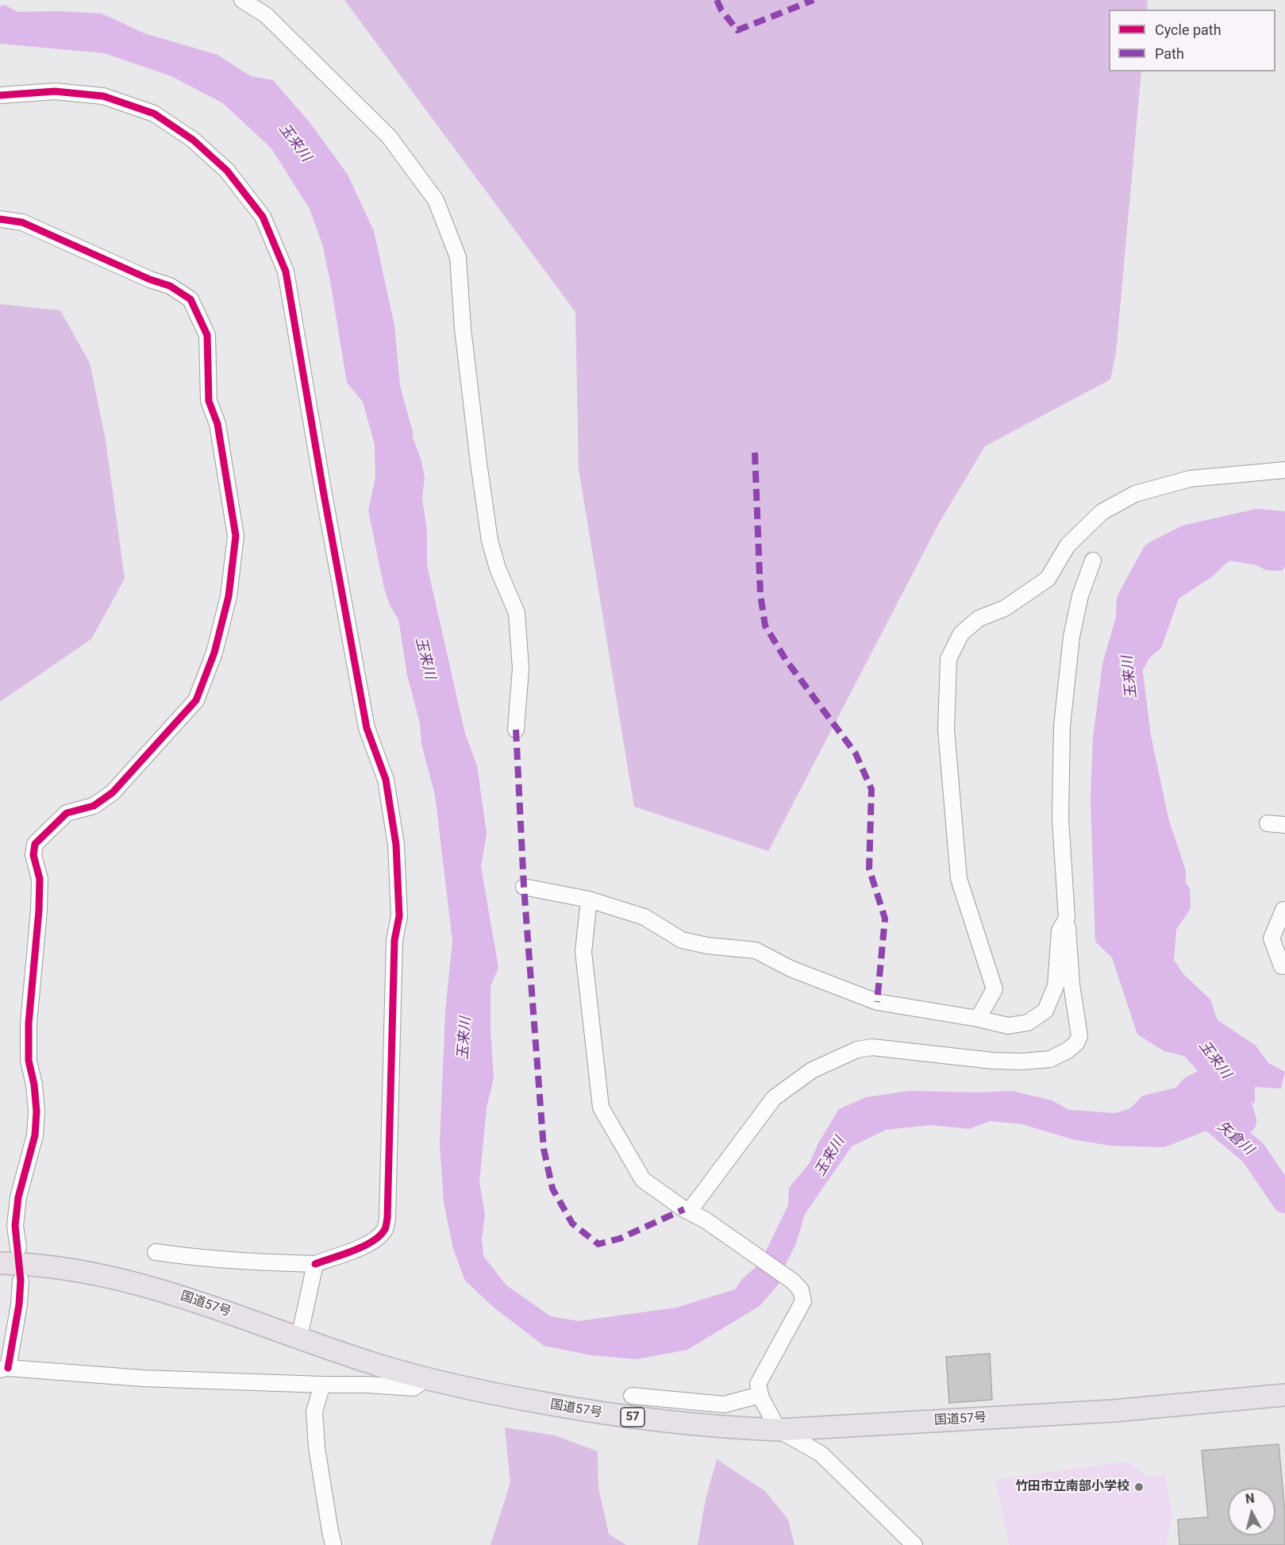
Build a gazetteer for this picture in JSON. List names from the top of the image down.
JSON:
{
  "streets": {
    "highway": ["国道57号", "57"]
  },
  "water": ["玉来川", "矢倉川"],
  "places": ["竹田市立南部小学校"],
  "legend": ["Cycle path", "Path"],
  "north": "top"
}
